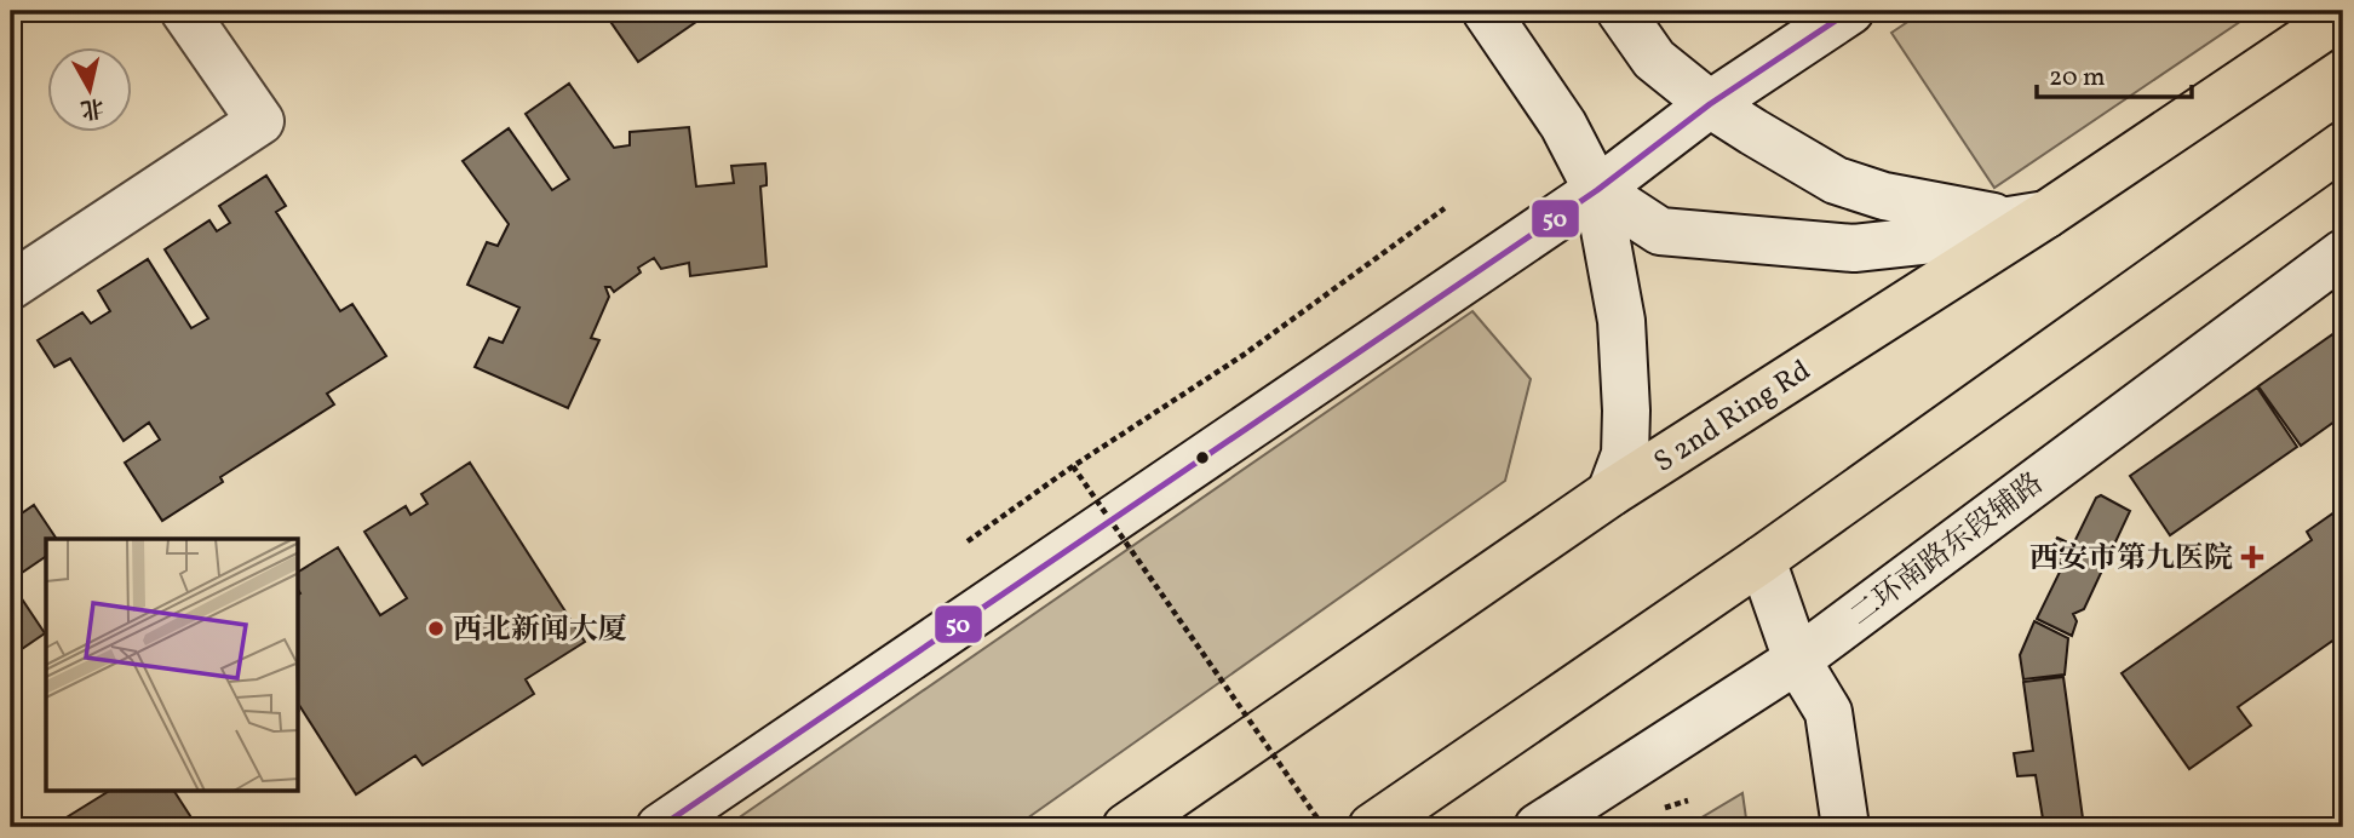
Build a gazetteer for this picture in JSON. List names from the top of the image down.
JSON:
{
  "streets": {
    "highway": ["S 2nd Ring Rd"],
    "main road": ["二环南路东段辅路"]
  },
  "places": {
    "health": ["西安市第九医院"],
    "other": ["西北新闻大厦"]
  },
  "lines": ["transit line 50"],
  "scale_bar": "20 m",
  "north": "bottom"
}
